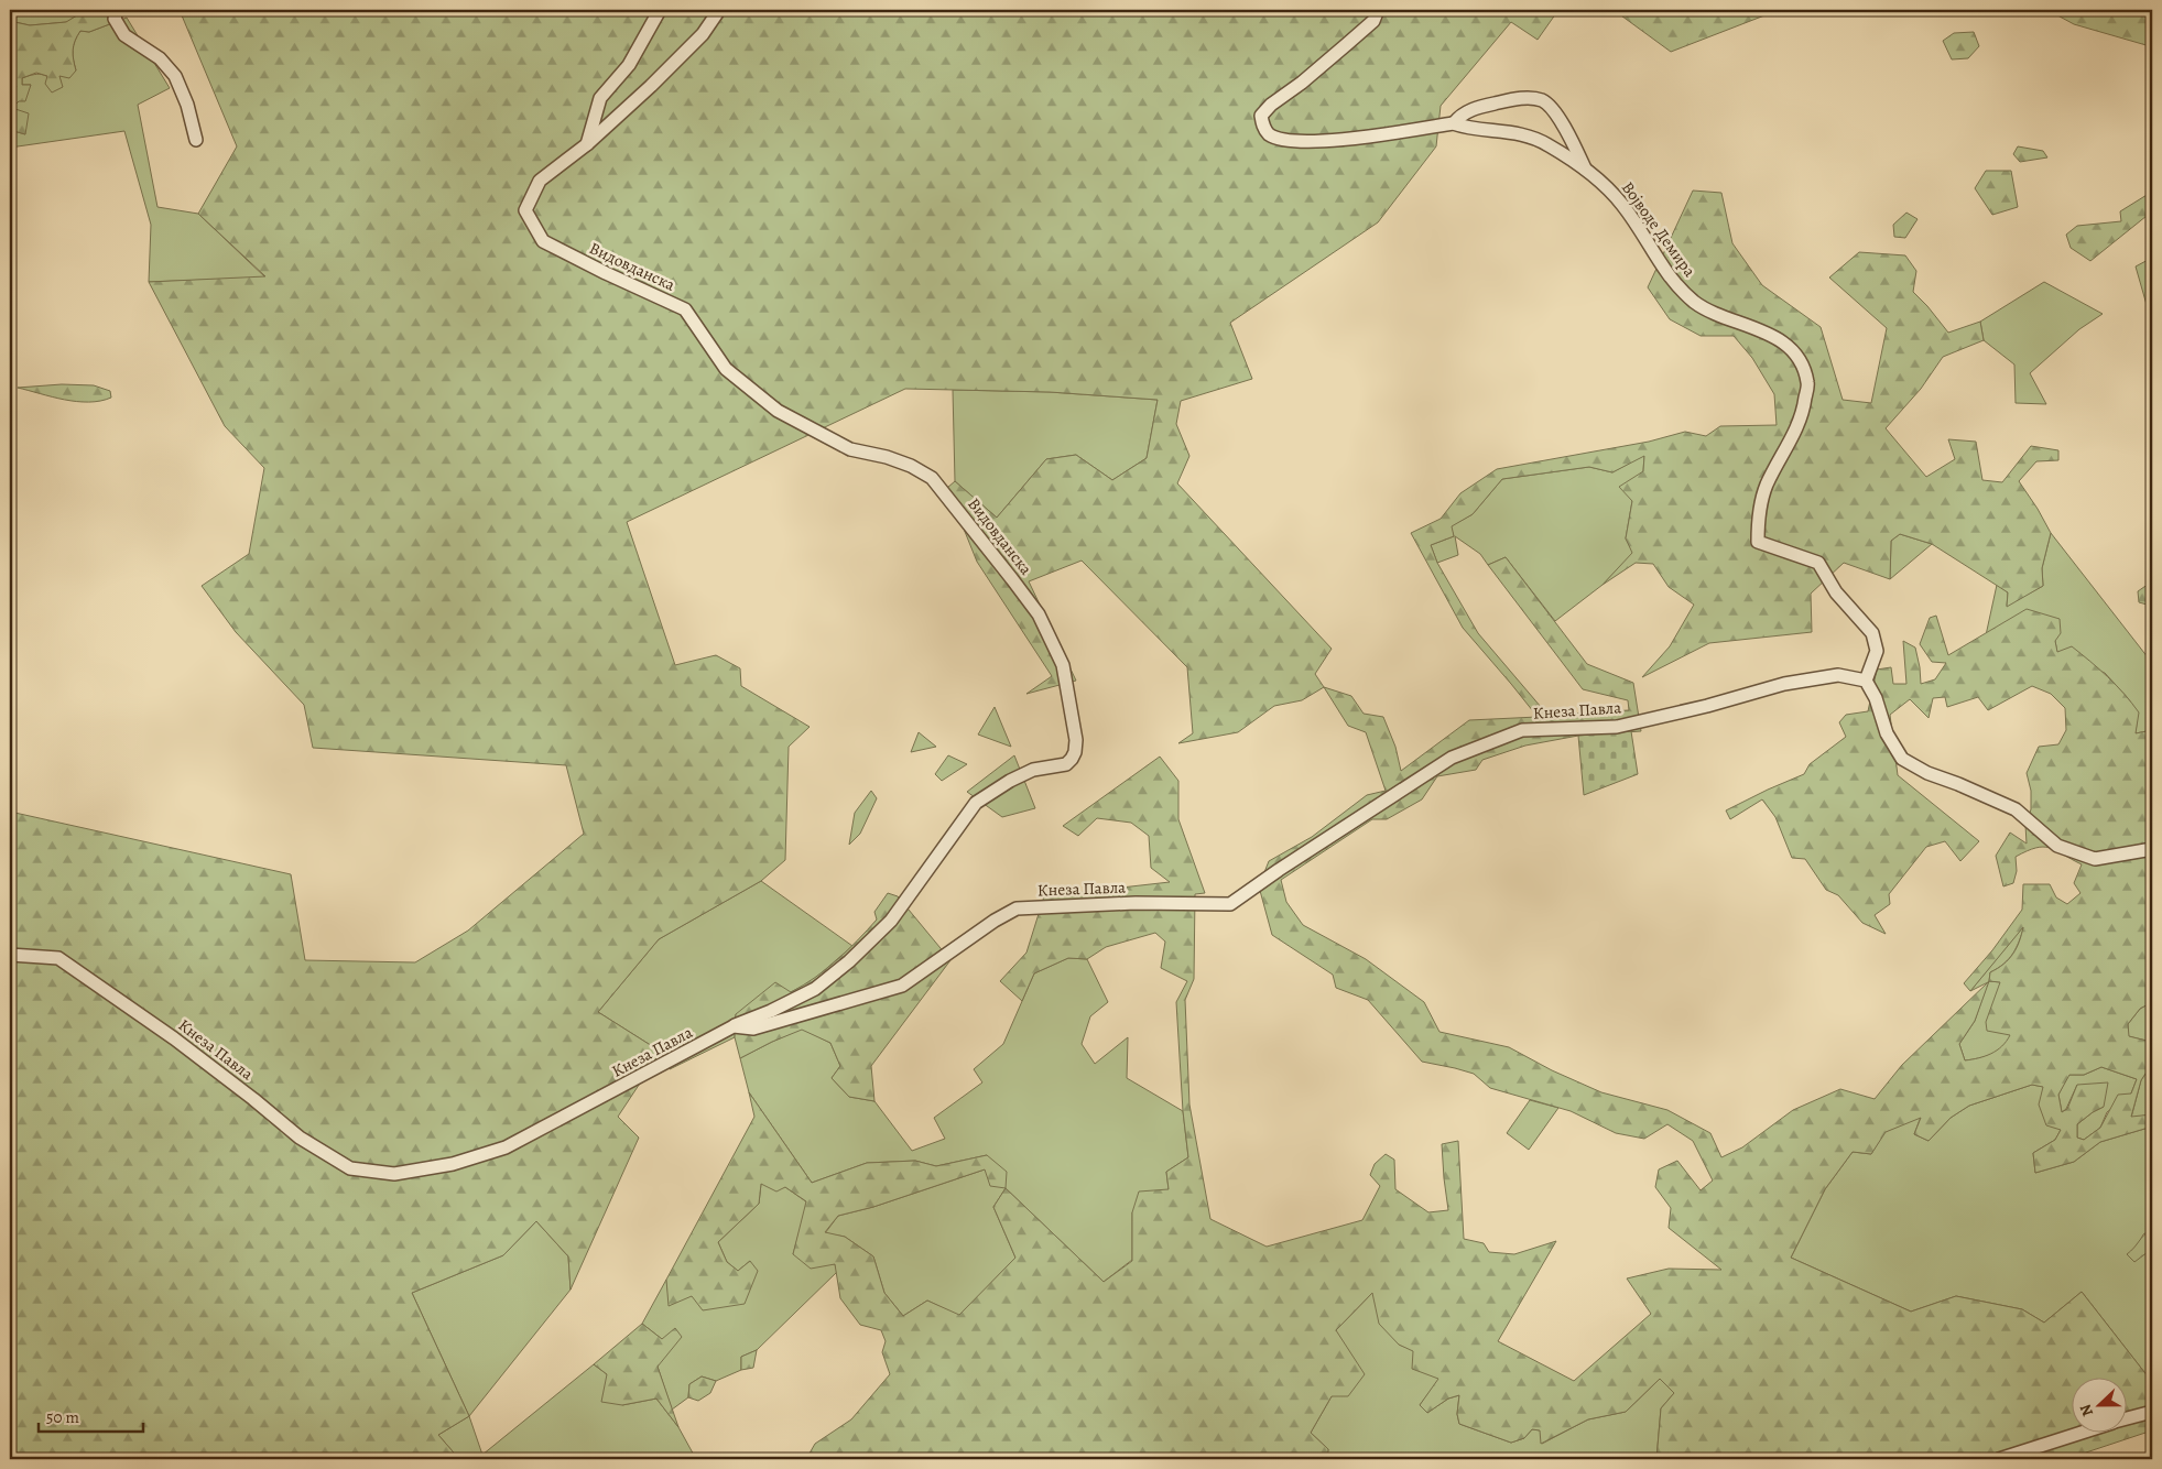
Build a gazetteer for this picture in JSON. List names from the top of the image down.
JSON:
{
  "streets": {
    "street": ["Војводе Демира", "Видовданска", "Кнеза Павла"]
  },
  "crossings": [
    ["Војводе Демира", "Кнеза Павла"],
    ["Видовданска", "Кнеза Павла"]
  ],
  "scale_bar": "50 m",
  "north": "left"
}
